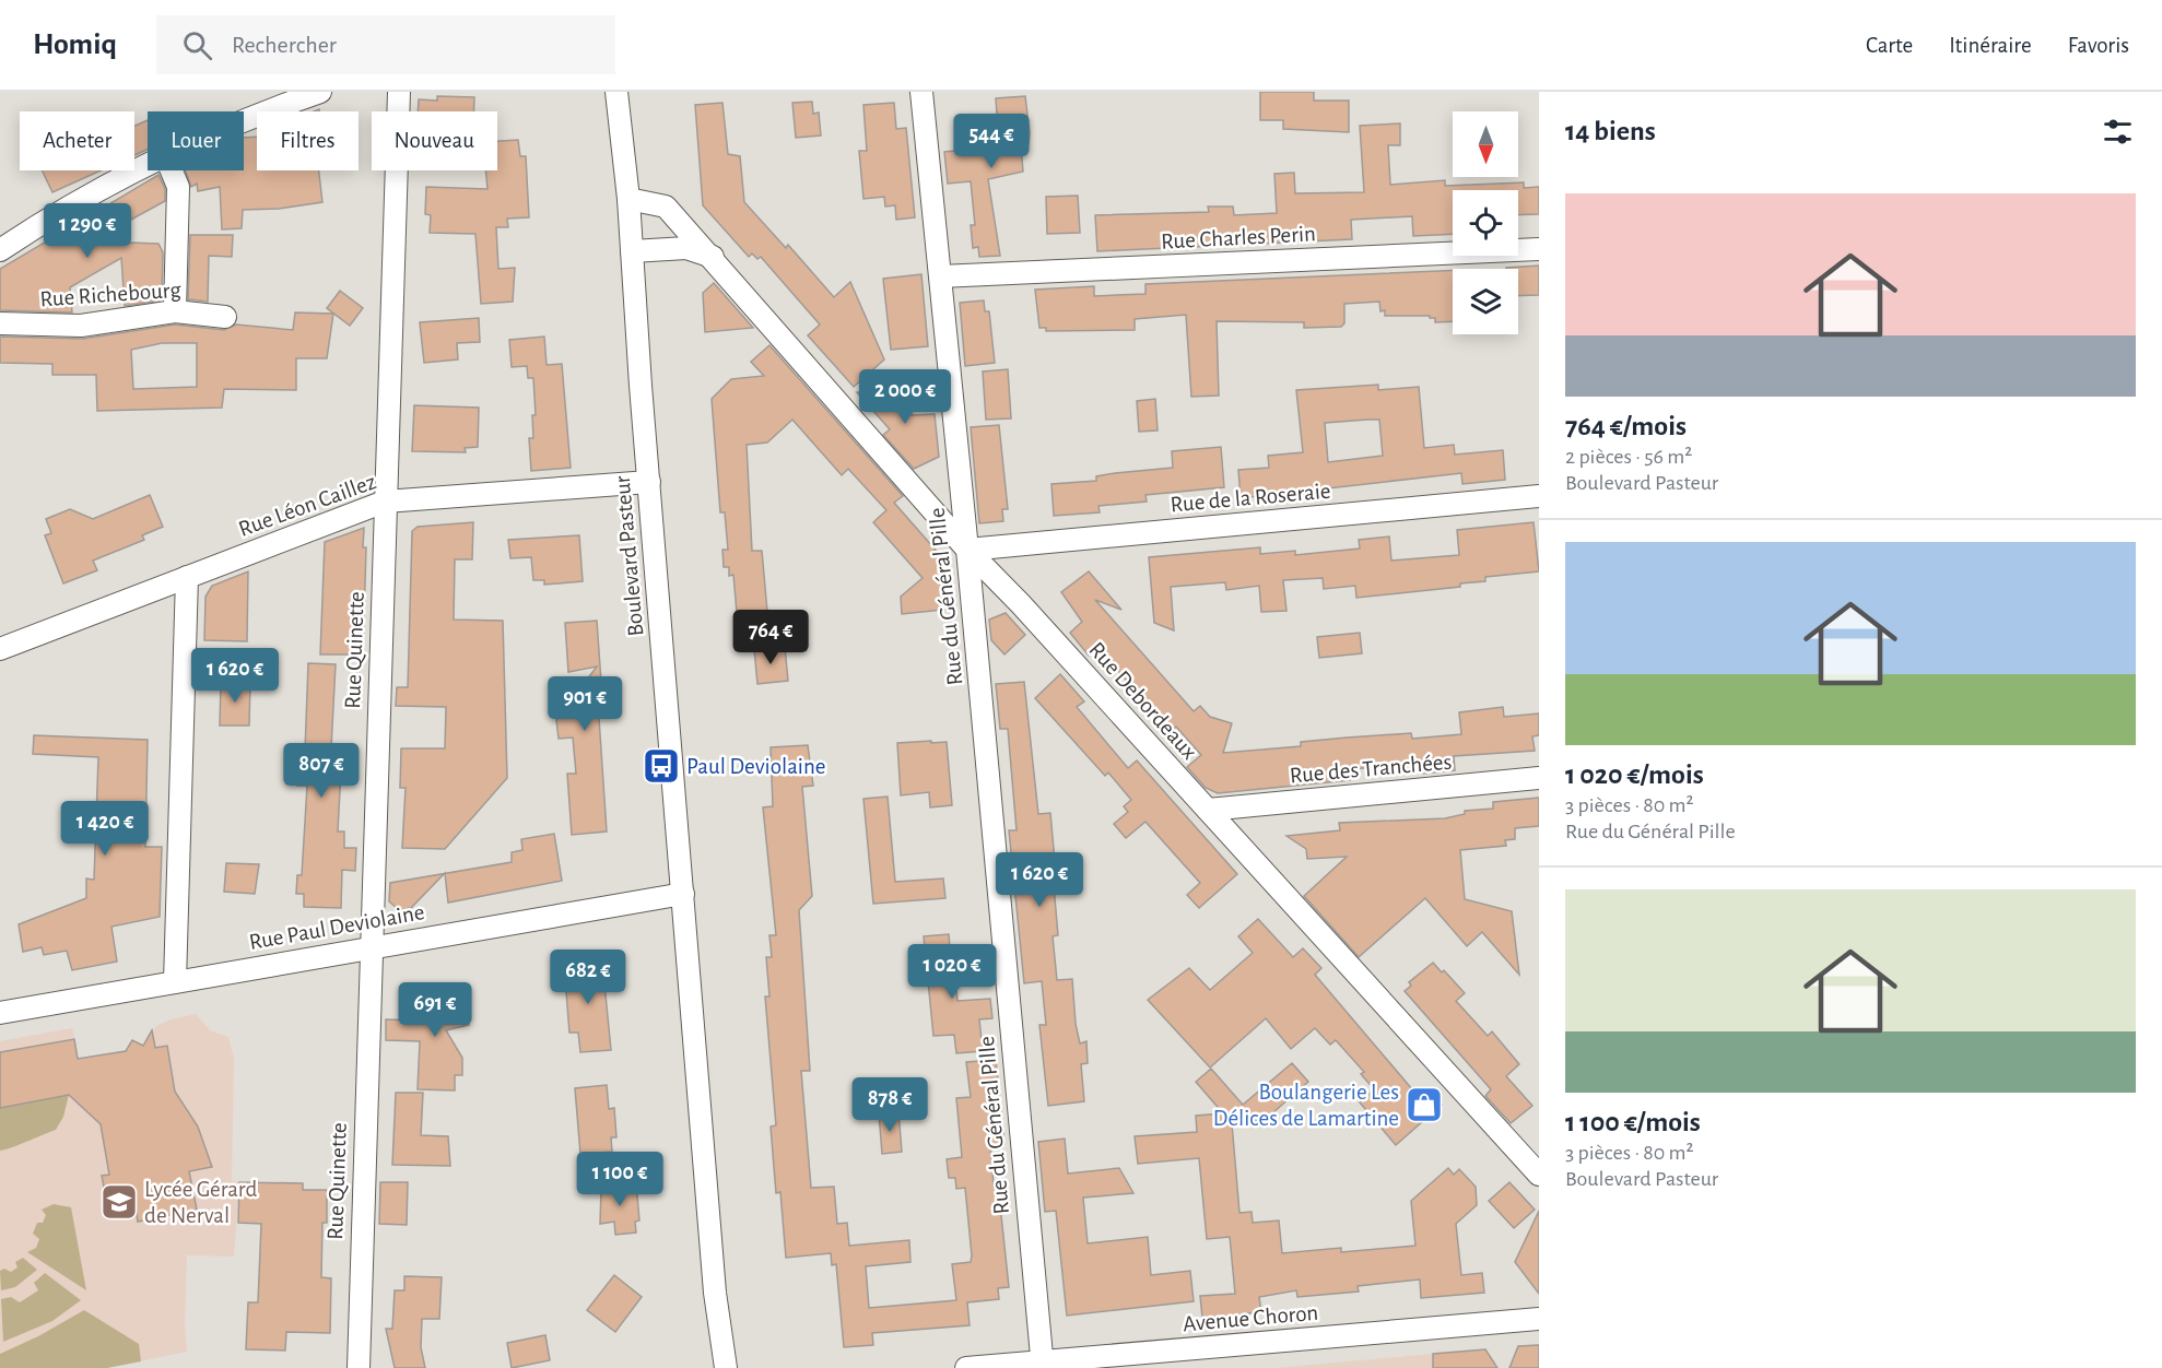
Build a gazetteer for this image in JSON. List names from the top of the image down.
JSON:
{
  "streets": {
    "street": [
      "Rue Charles Perin",
      "Rue Richebourg",
      "Rue de la Roseraie",
      "Rue Léon Caillez",
      "Boulevard Pasteur",
      "Rue du Général Pille",
      "Rue Quinette",
      "Rue Debordeaux",
      "Rue des Tranchées",
      "Rue Paul Deviolaine",
      "Avenue Choron"
    ]
  },
  "crossings": [
    ["Rue Charles Perin", "Rue du Général Pille"],
    ["Rue de la Roseraie", "Rue du Général Pille"],
    ["Rue de la Roseraie", "Rue Debordeaux"],
    ["Rue Léon Caillez", "Boulevard Pasteur"],
    ["Rue Léon Caillez", "Rue Quinette"],
    ["Boulevard Pasteur", "Rue Debordeaux"],
    ["Boulevard Pasteur", "Rue Paul Deviolaine"],
    ["Rue du Général Pille", "Rue Debordeaux"],
    ["Rue du Général Pille", "Avenue Choron"],
    ["Rue Quinette", "Rue Paul Deviolaine"],
    ["Rue Debordeaux", "Rue des Tranchées"]
  ],
  "places": {
    "bus stop": ["Paul Deviolaine"],
    "shop": ["Boulangerie Les Délices de Lamartine"],
    "school or university": ["Lycée Gérard de Nerval"]
  },
  "north": "bottom",
  "page": {
    "header": "Homiq",
    "search": "Rechercher",
    "nav": ["Carte", "Itinéraire", "Favoris"],
    "heading": "14 biens",
    "chip": [
      "Acheter",
      "Louer",
      "Filtres",
      "Nouveau"
    ],
    "price": [
      "544 €",
      "1 290 €",
      "2 000 €",
      "764 €",
      "1 620 €",
      "901 €",
      "807 €",
      "1 420 €",
      "1 620 €",
      "1 020 €",
      "682 €",
      "691 €",
      "878 €",
      "1 100 €"
    ],
    "list": [
      {
        "name": "764 €/mois",
        "note": "2 pièces · 56 m² · Boulevard Pasteur"
      },
      {
        "name": "1 020 €/mois",
        "note": "3 pièces · 80 m² · Rue du Général Pille"
      },
      {
        "name": "1 100 €/mois",
        "note": "3 pièces · 80 m² · Boulevard Pasteur"
      }
    ]
  }
}
